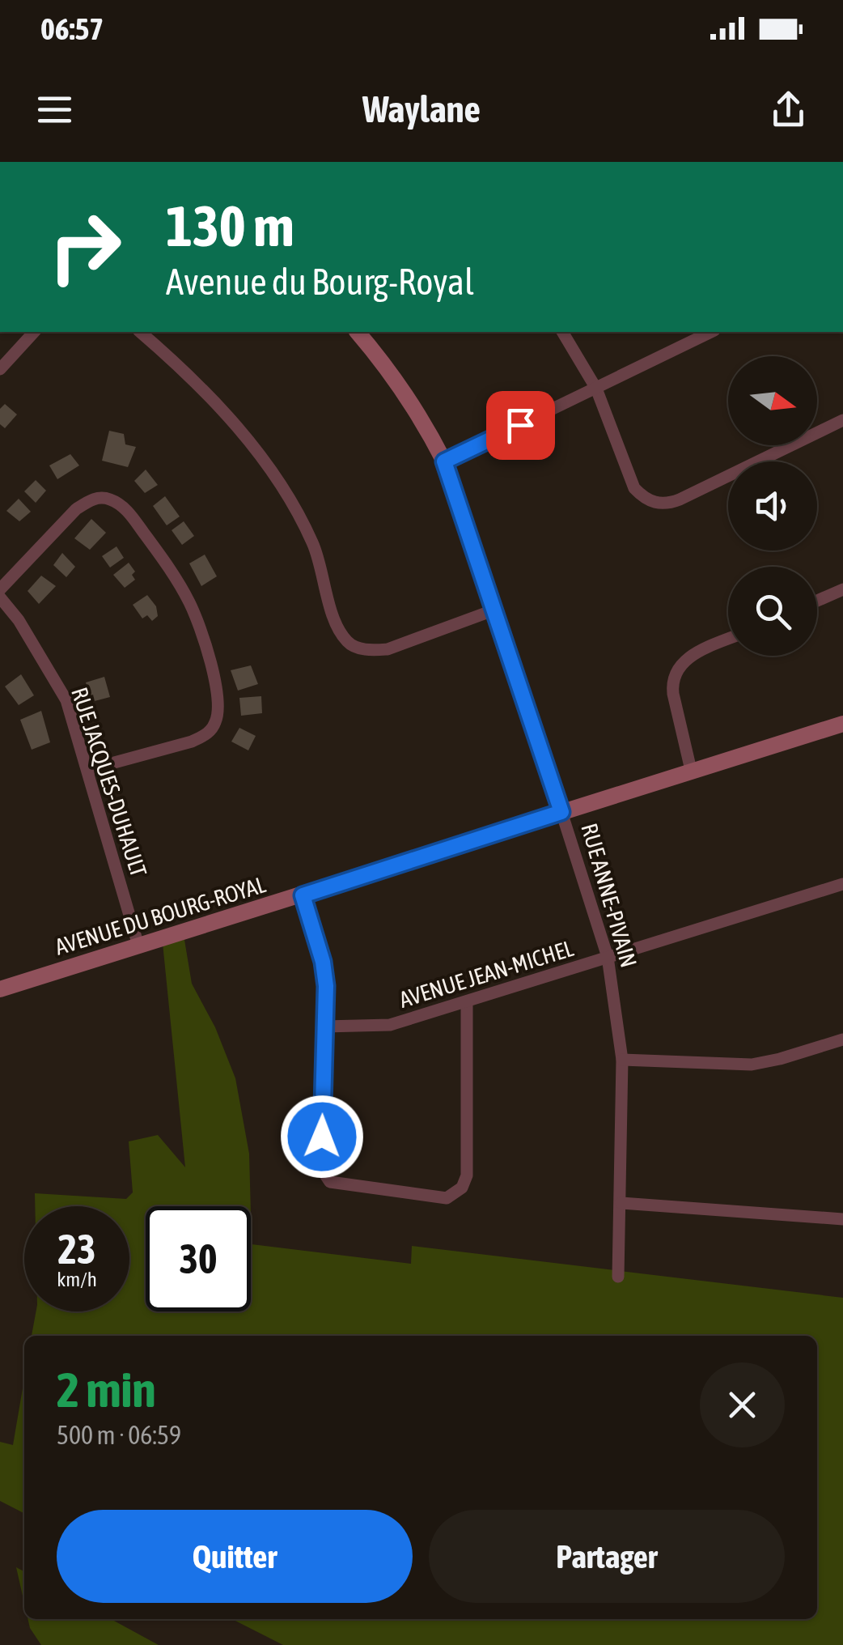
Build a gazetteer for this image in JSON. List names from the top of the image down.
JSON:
{
  "streets": {
    "street": [
      "RUE JACQUES-DUHAULT",
      "RUE ANNE-PIVAIN",
      "AVENUE DU BOURG-ROYAL",
      "AVENUE JEAN-MICHEL"
    ]
  },
  "crossings": [
    ["RUE JACQUES-DUHAULT", "AVENUE DU BOURG-ROYAL"],
    ["RUE ANNE-PIVAIN", "AVENUE DU BOURG-ROYAL"],
    ["RUE ANNE-PIVAIN", "AVENUE JEAN-MICHEL"]
  ],
  "north": "right",
  "page": {
    "status": "06:57",
    "header": "Waylane",
    "turn": ["130 m", "Avenue du Bourg-Royal"],
    "speed": "23 km/h",
    "limit": "30",
    "heading": ["2 min", "500 m · 06:59"],
    "buttons": ["Quitter", "Partager"]
  }
}
